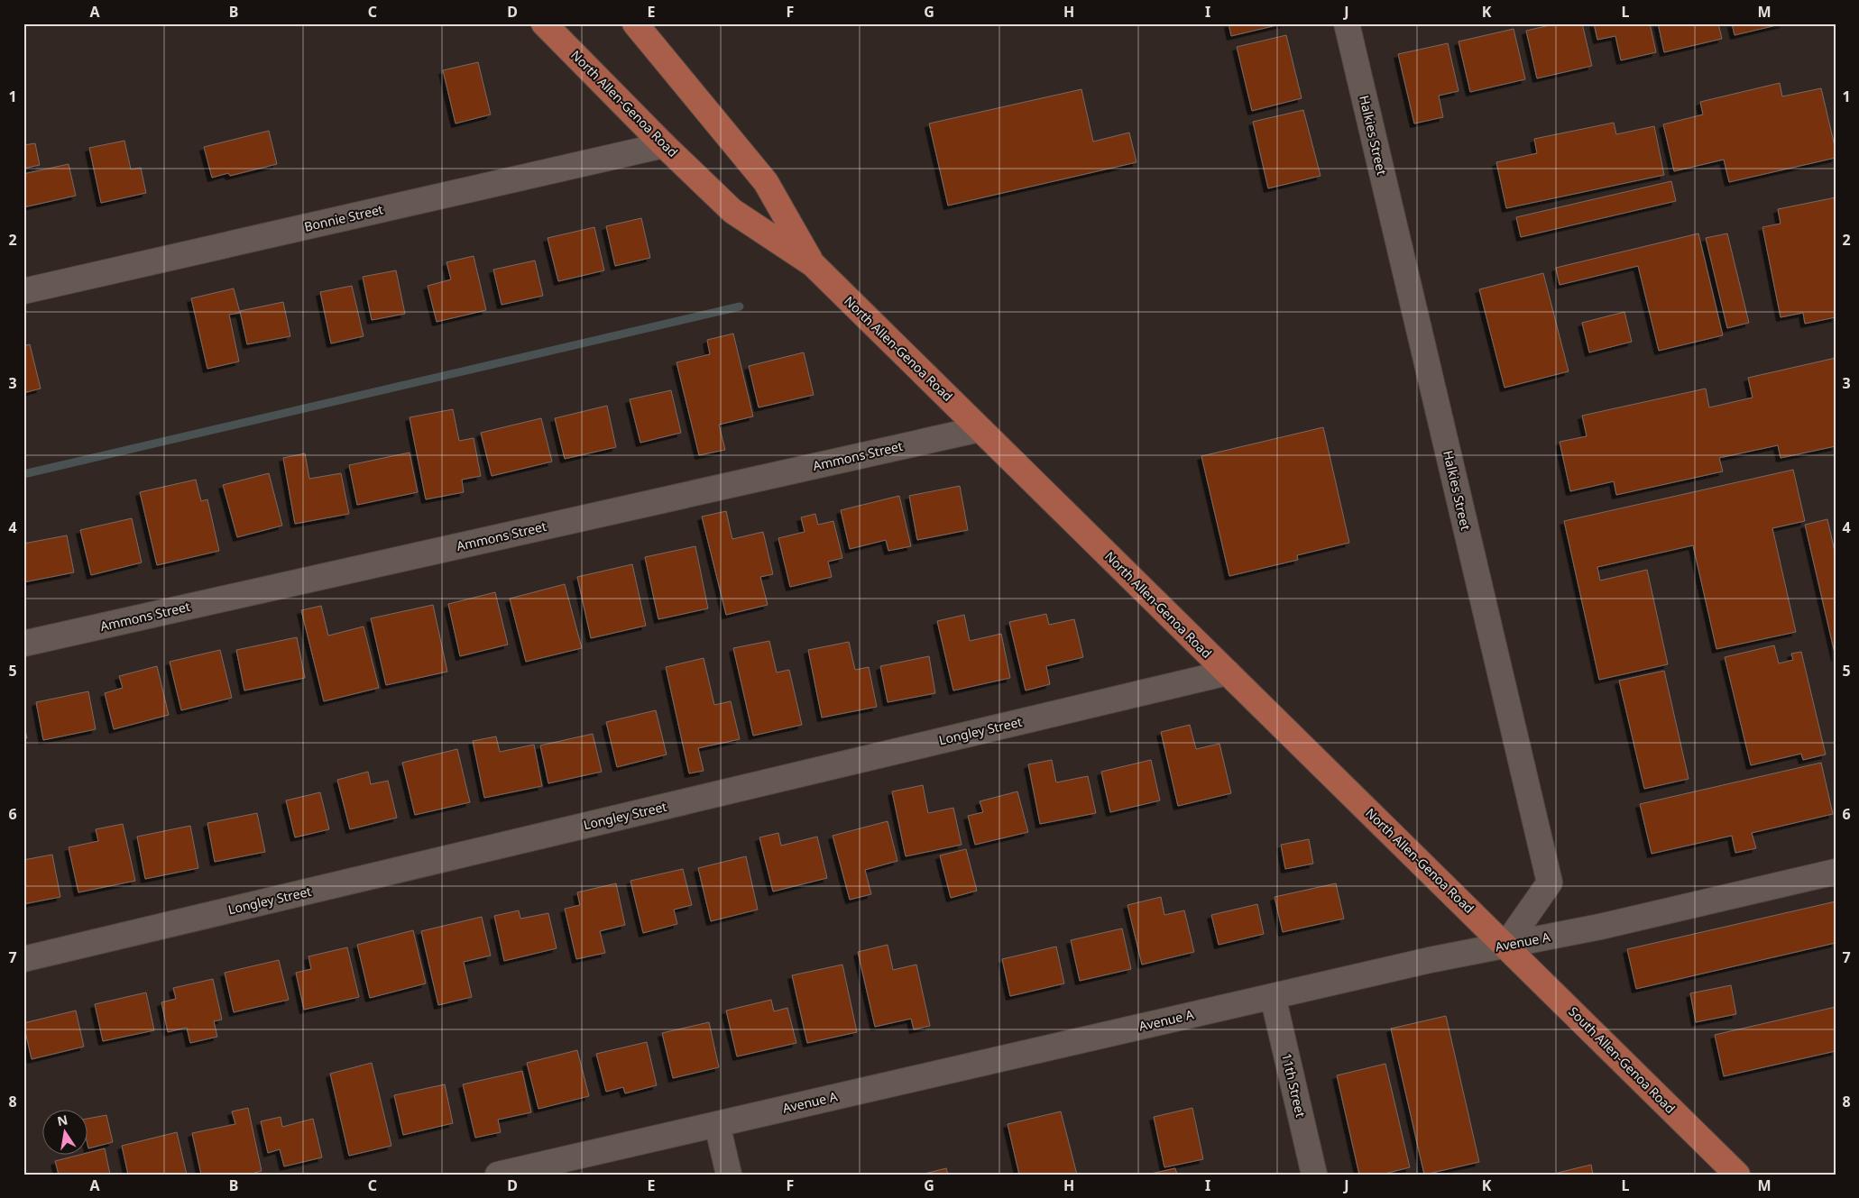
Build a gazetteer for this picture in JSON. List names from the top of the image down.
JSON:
{
  "streets": {
    "main road": ["North Allen-Genoa Road", "South Allen-Genoa Road"],
    "street": [
      "Halkies Street",
      "Bonnie Street",
      "Ammons Street",
      "Longley Street",
      "Avenue A",
      "11th Street"
    ]
  },
  "crossings": [
    ["North Allen-Genoa Road", "Halkies Street"],
    ["North Allen-Genoa Road", "Bonnie Street"],
    ["North Allen-Genoa Road", "Ammons Street"],
    ["North Allen-Genoa Road", "Longley Street"],
    ["North Allen-Genoa Road", "Avenue A"],
    ["North Allen-Genoa Road", "South Allen-Genoa Road"],
    ["Halkies Street", "Avenue A"],
    ["Halkies Street", "South Allen-Genoa Road"],
    ["Avenue A", "South Allen-Genoa Road"],
    ["Avenue A", "11th Street"]
  ],
  "north": "top",
  "grid": {
    "columns": [
      "A",
      "B",
      "C",
      "D",
      "E",
      "F",
      "G",
      "H",
      "I",
      "J",
      "K",
      "L",
      "M"
    ],
    "rows": [
      "1",
      "2",
      "3",
      "4",
      "5",
      "6",
      "7",
      "8"
    ]
  }
}
